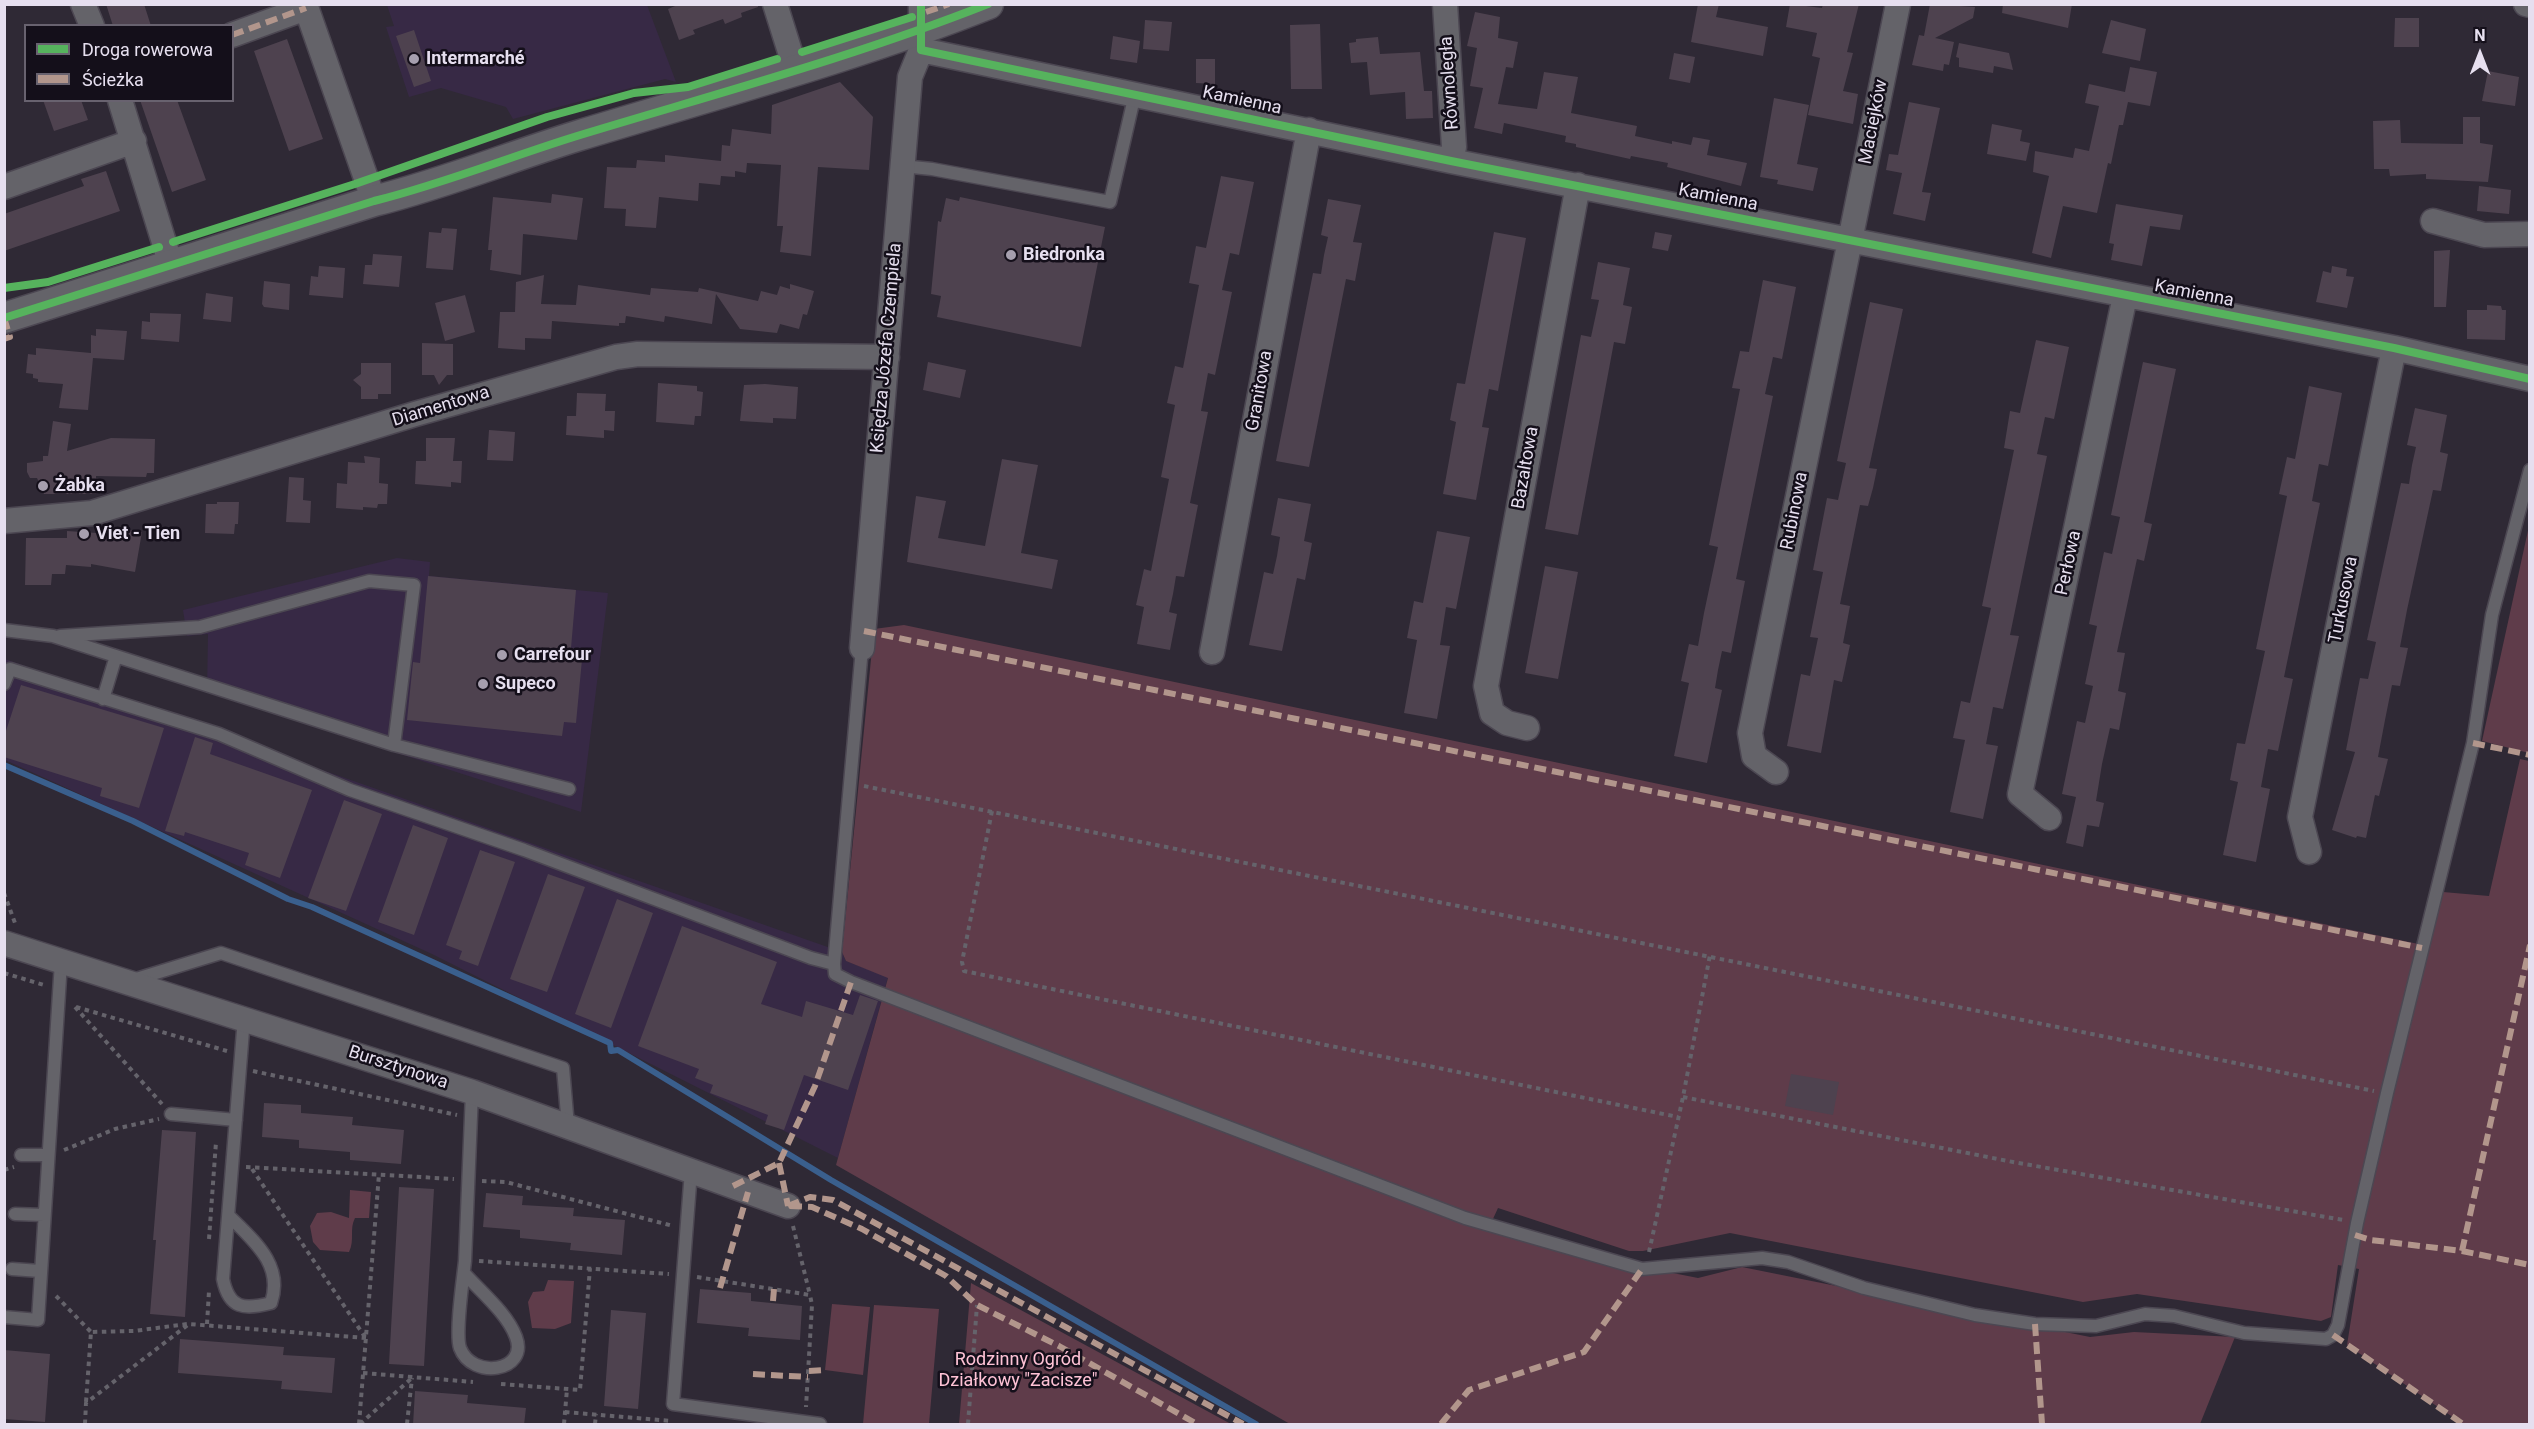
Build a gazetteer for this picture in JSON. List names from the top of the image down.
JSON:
{
  "streets": {
    "street": [
      "Równoległa",
      "Kamienna",
      "Maciejków",
      "Księdza Józefa Czempiela",
      "Granitowa",
      "Diamentowa",
      "Bazaltowa",
      "Rubinowa",
      "Perłowa",
      "Turkusowa",
      "Bursztynowa"
    ]
  },
  "crossings": [
    ["Równoległa", "Kamienna"],
    ["Kamienna", "Maciejków"],
    ["Kamienna", "Księdza Józefa Czempiela"],
    ["Kamienna", "Granitowa"],
    ["Kamienna", "Bazaltowa"],
    ["Kamienna", "Rubinowa"],
    ["Kamienna", "Perłowa"],
    ["Kamienna", "Turkusowa"],
    ["Maciejków", "Rubinowa"],
    ["Księdza Józefa Czempiela", "Diamentowa"]
  ],
  "parks": ["Rodzinny Ogród Działkowy \"Zacisze\""],
  "places": [
    "Intermarché",
    "Biedronka",
    "Żabka",
    "Viet - Tien",
    "Carrefour",
    "Supeco"
  ],
  "legend": ["Droga rowerowa", "Ścieżka"],
  "north": "top"
}
